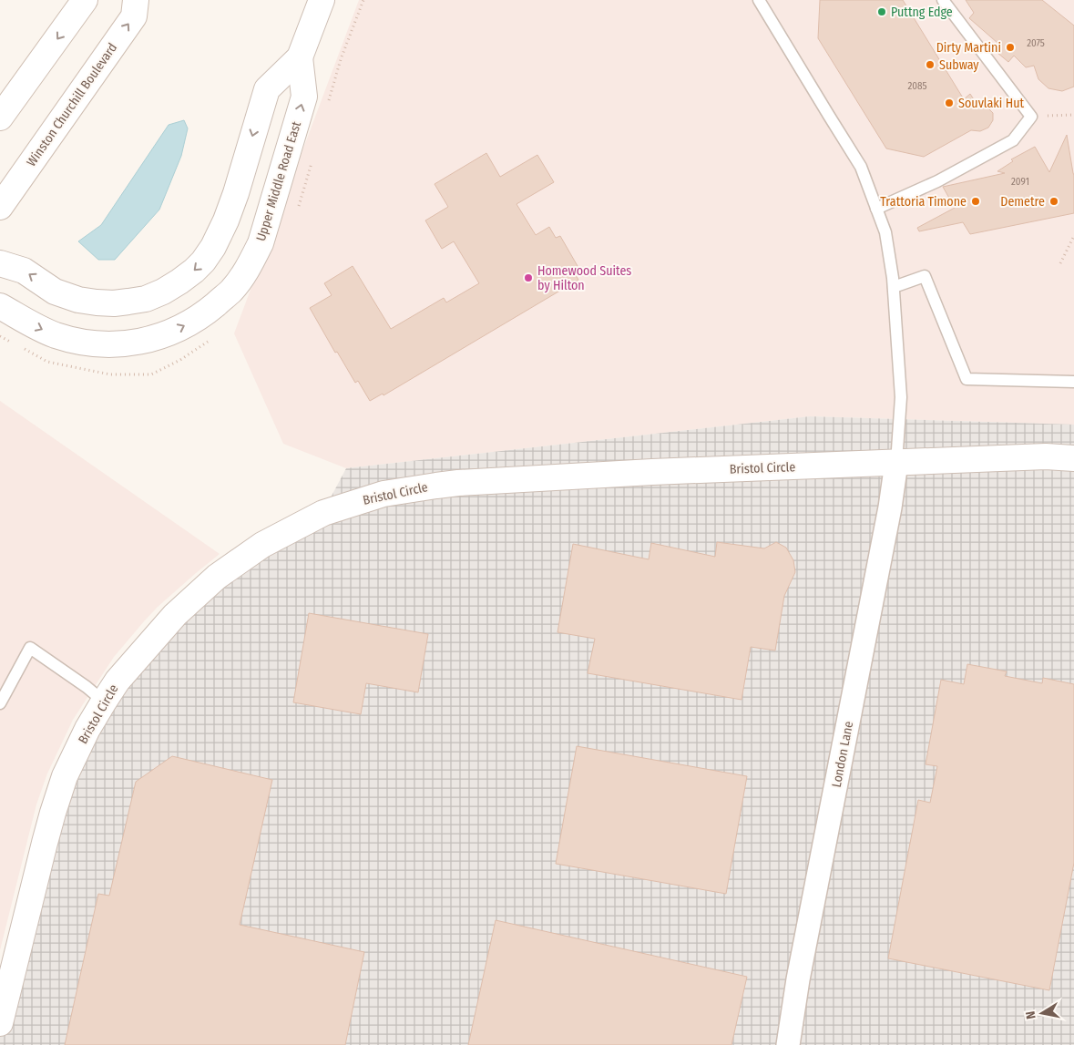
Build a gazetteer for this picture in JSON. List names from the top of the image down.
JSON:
{
  "streets": {
    "street": [
      "Winston Churchill Boulevard",
      "Upper Middle Road East",
      "Bristol Circle",
      "London Lane"
    ]
  },
  "crossings": [
    ["Bristol Circle", "London Lane"]
  ],
  "places": [
    "Puttng Edge",
    "Dirty Martini",
    "Subway",
    "Souvlaki Hut",
    "Trattoria Timone",
    "Demetre",
    "Homewood Suites by Hilton"
  ],
  "house_numbers": ["2075", "2085", "2091"],
  "north": "left"
}
